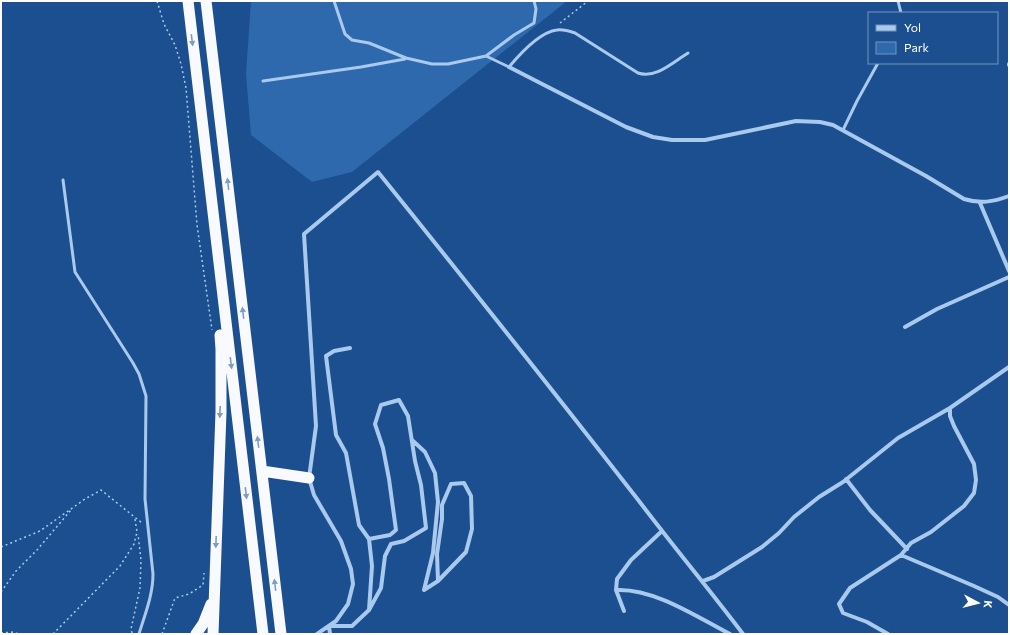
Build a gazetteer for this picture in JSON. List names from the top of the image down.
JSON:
{
  "legend": ["Yol", "Park"],
  "north": "right"
}
